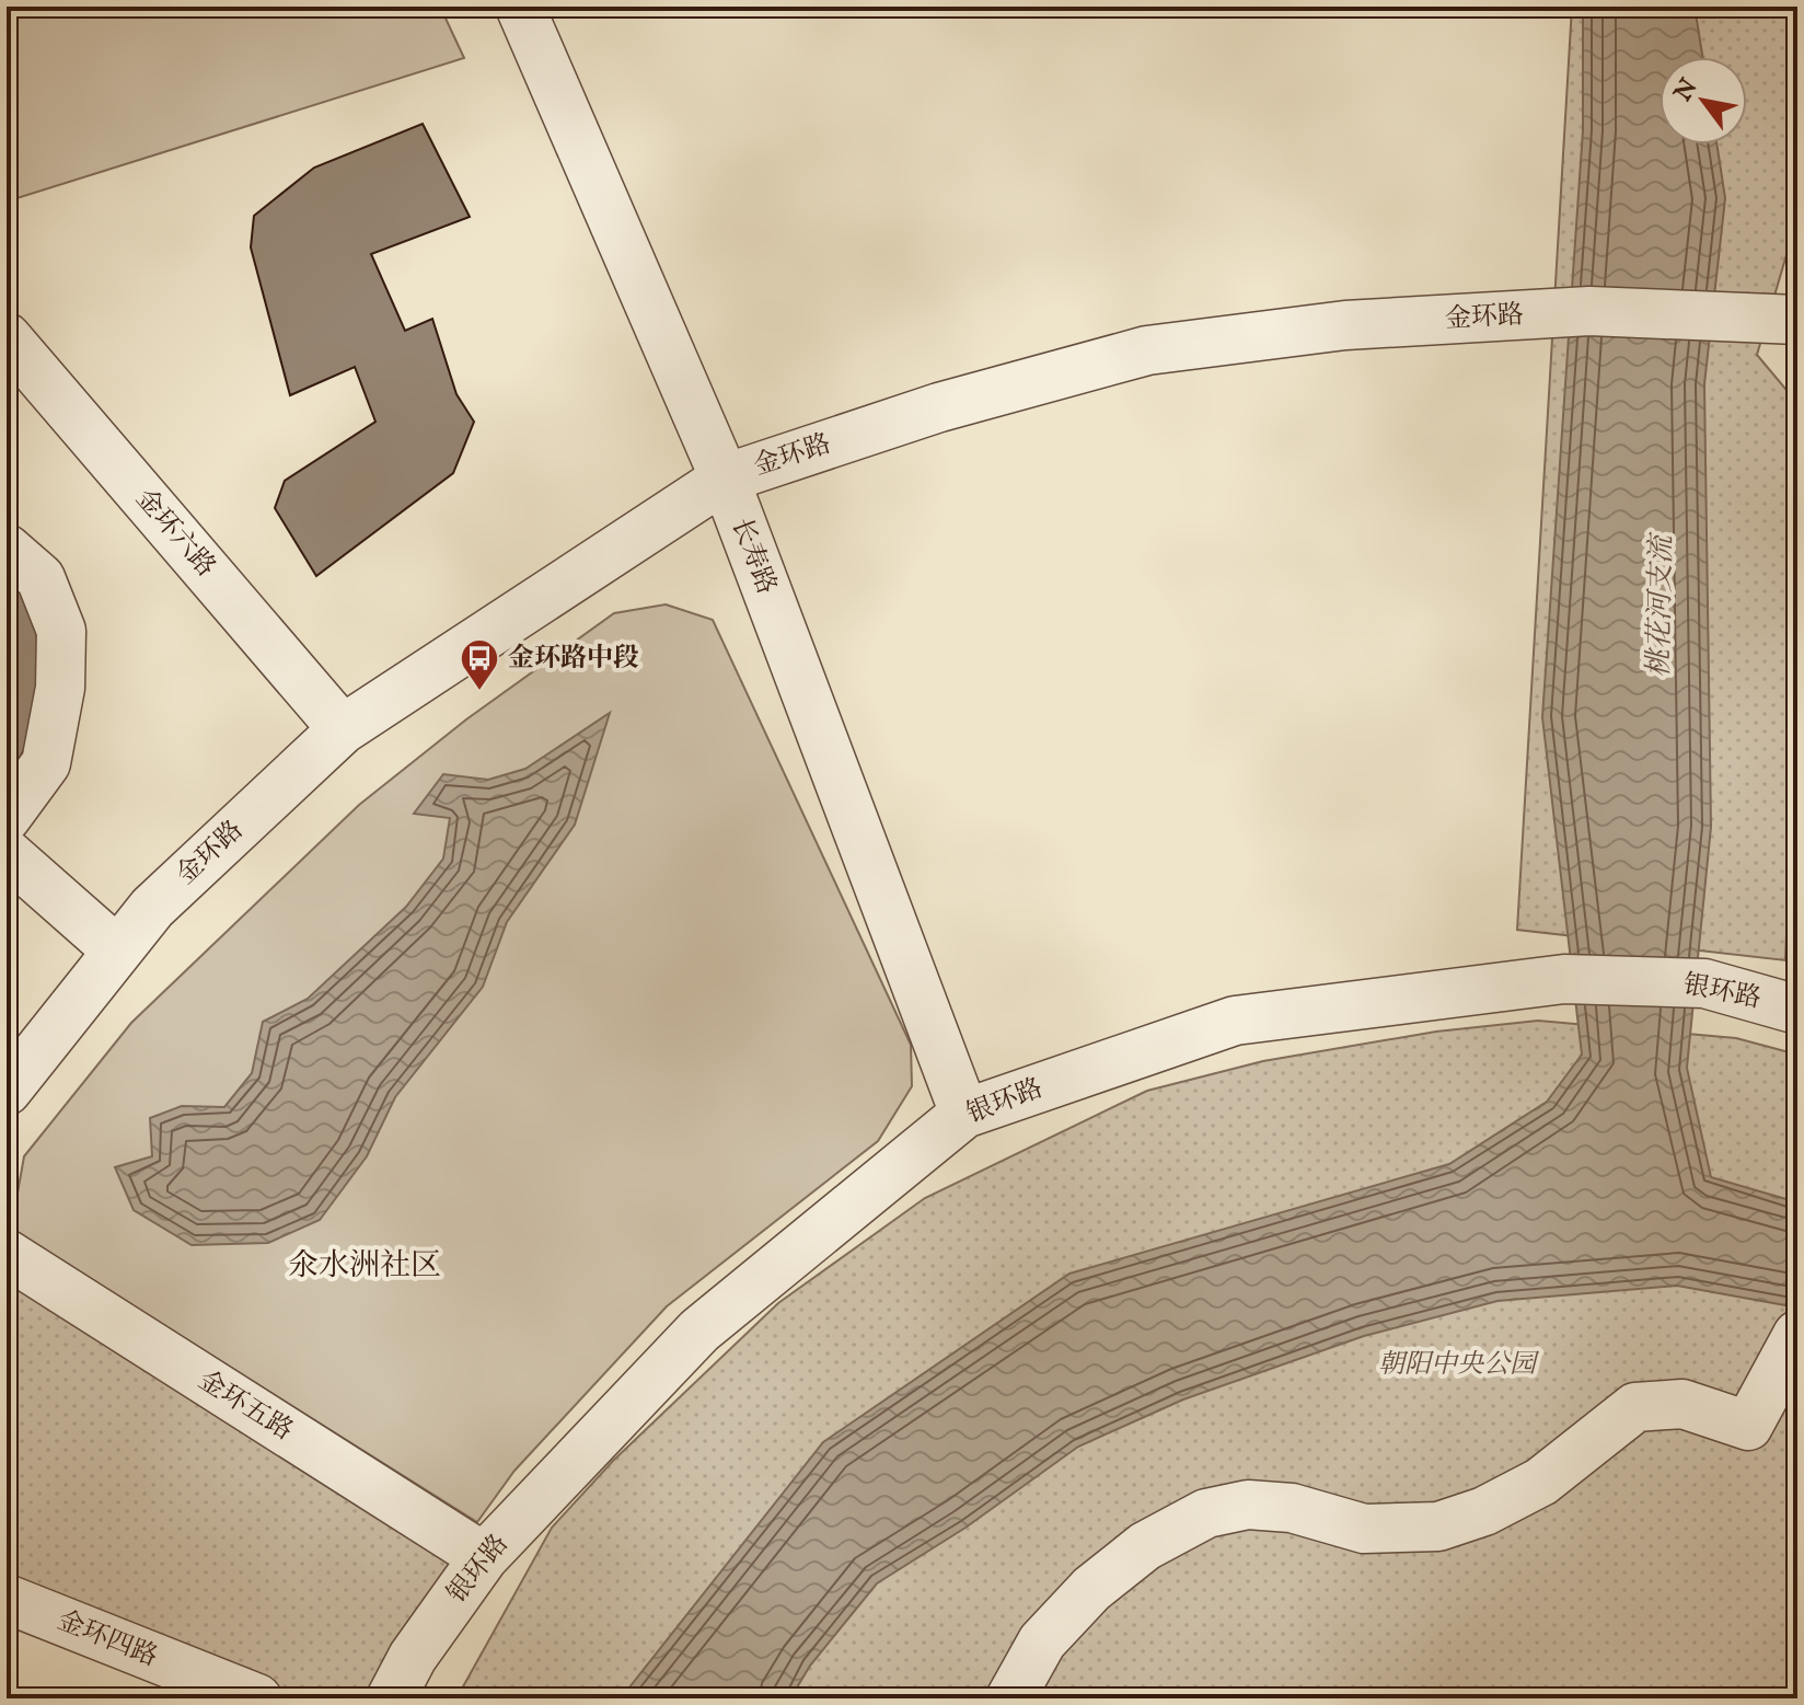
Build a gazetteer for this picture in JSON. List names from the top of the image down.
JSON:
{
  "streets": {
    "street": [
      "金环路",
      "金环六路",
      "长寿路",
      "银环路",
      "金环五路",
      "金环四路"
    ]
  },
  "crossings": [
    ["金环路", "金环六路"],
    ["金环路", "长寿路"],
    ["长寿路", "银环路"],
    ["银环路", "金环五路"]
  ],
  "districts": ["氽水洲社区"],
  "water": ["桃花河支流"],
  "parks": ["朝阳中央公园"],
  "places": {
    "bus stop": ["金环路中段"]
  },
  "north": "top left"
}
